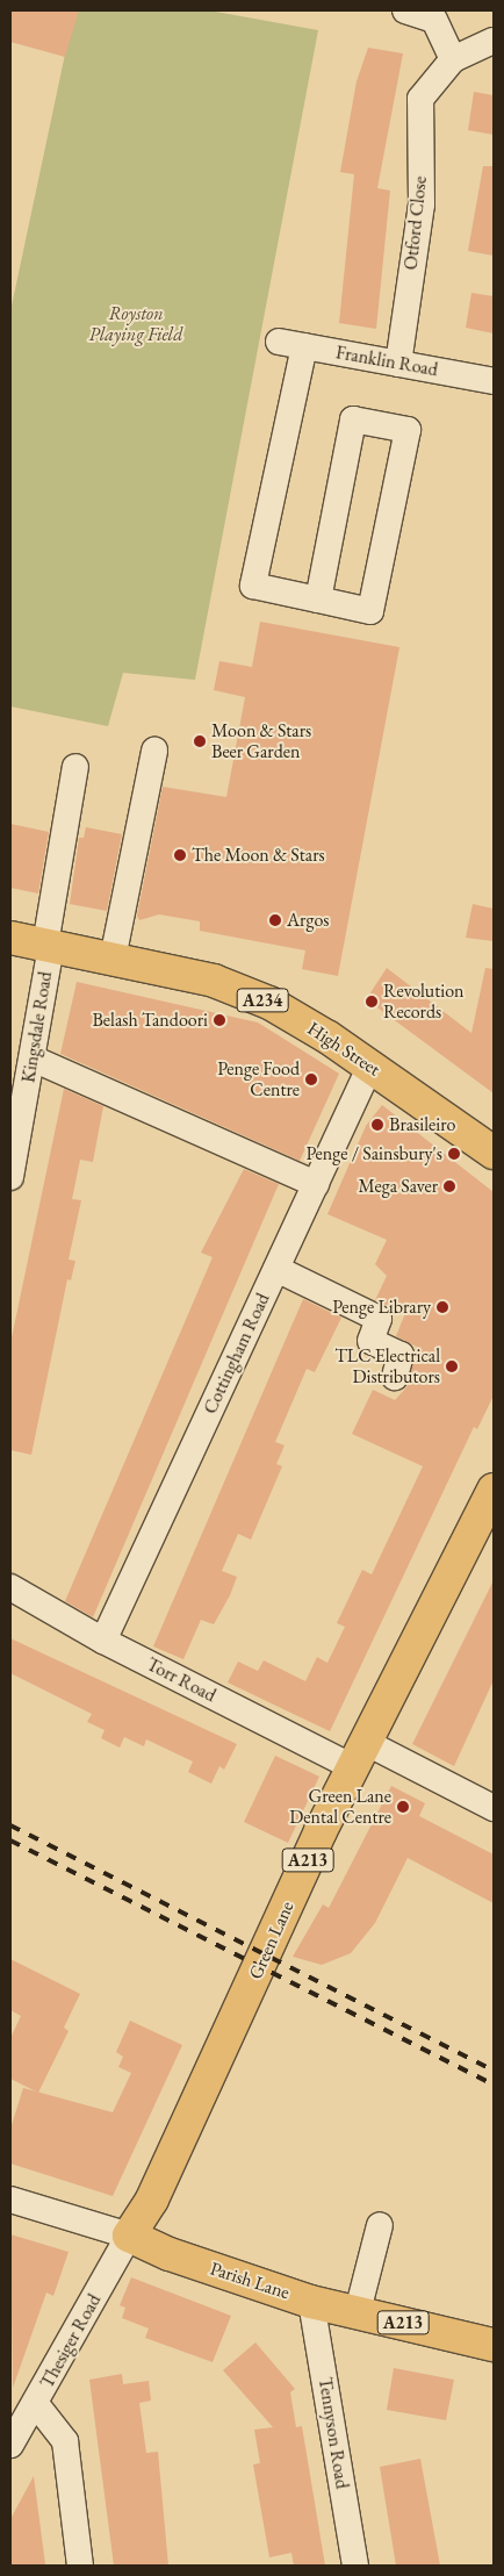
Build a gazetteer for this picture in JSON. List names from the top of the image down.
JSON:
{
  "streets": {
    "main road": [
      "A234",
      "High Street",
      "A213",
      "Green Lane",
      "Parish Lane"
    ],
    "street": [
      "Otford Close",
      "Franklin Road",
      "Kingsdale Road",
      "Cottingham Road",
      "Torr Road",
      "Thesiger Road",
      "Tennyson Road"
    ]
  },
  "crossings": [
    ["Otford Close", "Franklin Road"],
    ["Kingsdale Road", "High Street"],
    ["High Street", "Cottingham Road"],
    ["Cottingham Road", "Torr Road"],
    ["Torr Road", "Green Lane"],
    ["Green Lane", "Parish Lane"],
    ["Green Lane", "Thesiger Road"],
    ["Parish Lane", "Thesiger Road"],
    ["Parish Lane", "Tennyson Road"]
  ],
  "parks": ["Royston Playing Field"],
  "places": [
    "Moon & Stars Beer Garden",
    "The Moon & Stars",
    "Argos",
    "Revolution Records",
    "Belash Tandoori",
    "Penge Food Centre",
    "Brasileiro",
    "Penge / Sainsbury's",
    "Mega Saver",
    "Penge Library",
    "TLC Electrical Distributors",
    "Green Lane Dental Centre"
  ]
}
